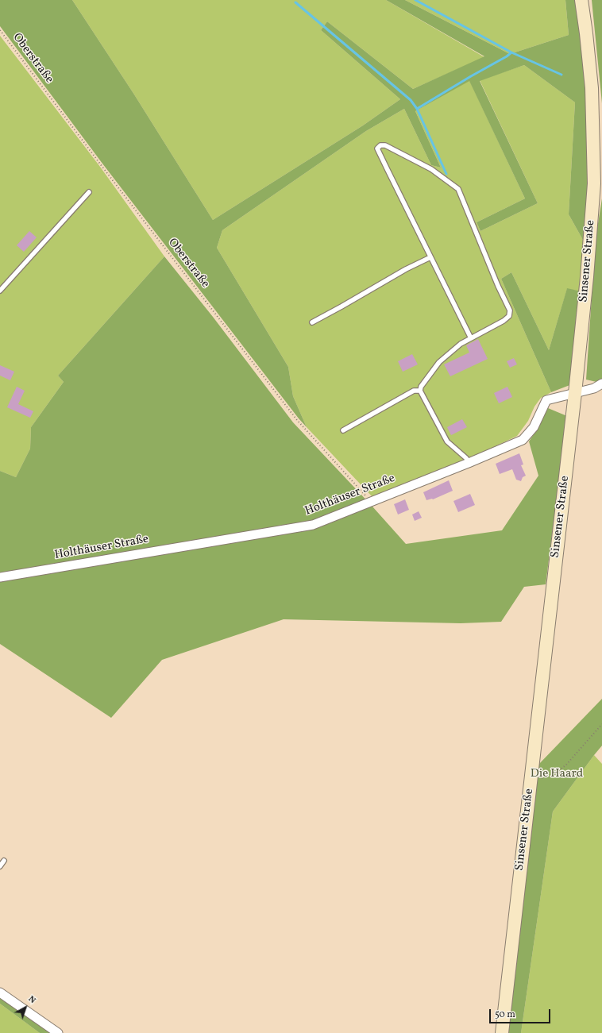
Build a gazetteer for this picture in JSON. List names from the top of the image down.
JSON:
{
  "streets": {
    "main road": ["Sinsener Straße"],
    "street": ["Holthäuser Straße"],
    "path": ["Oberstraße"]
  },
  "crossings": [
    ["Oberstraße", "Holthäuser Straße"],
    ["Sinsener Straße", "Holthäuser Straße"]
  ],
  "parks": ["Die Haard"],
  "scale_bar": "50 m",
  "north": "top right"
}
